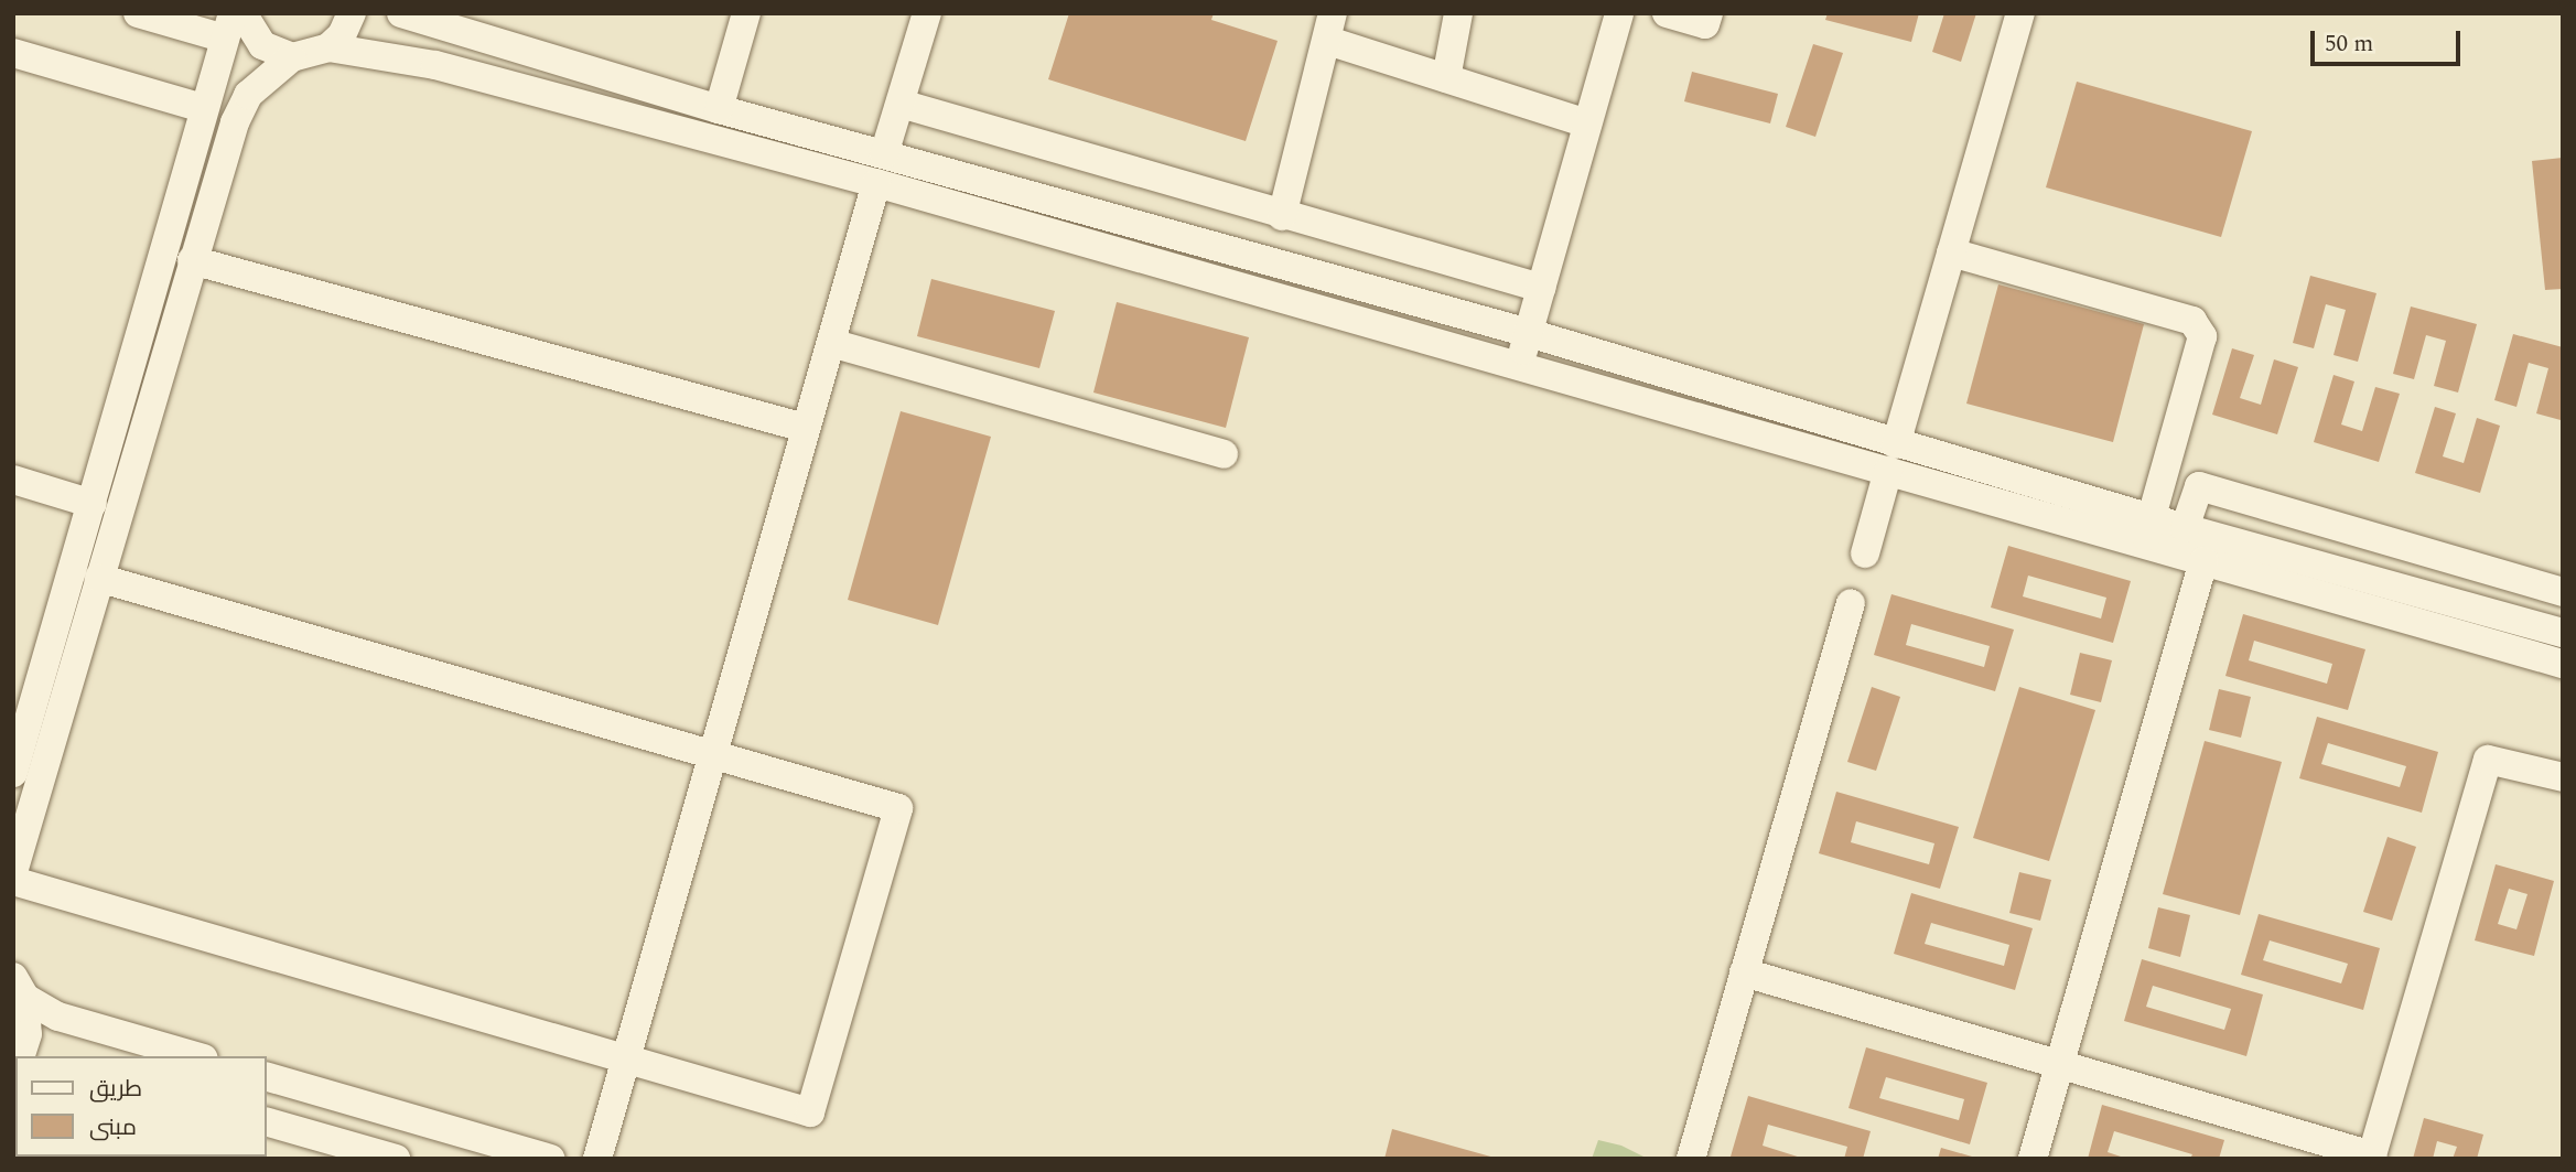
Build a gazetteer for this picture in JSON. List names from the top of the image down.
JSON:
{
  "legend": ["طريق", "مبنى"],
  "scale_bar": "50 m"
}
